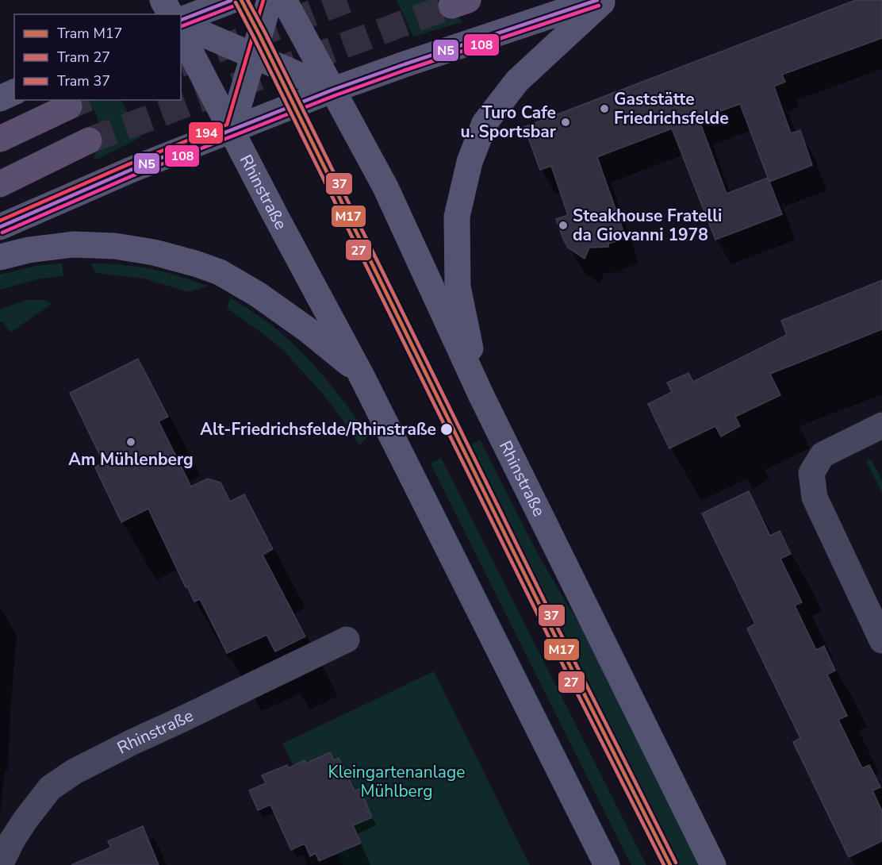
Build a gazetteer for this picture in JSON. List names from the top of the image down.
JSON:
{
  "streets": {
    "main road": ["Rhinstraße"]
  },
  "parks": ["Kleingartenanlage Mühlberg"],
  "places": [
    "Gaststätte Friedrichsfelde",
    "Turo Cafe u. Sportsbar",
    "Steakhouse Fratelli da Giovanni 1978",
    "Alt-Friedrichsfelde/Rhinstraße",
    "Am Mühlenberg"
  ],
  "lines": [
    "tram line M17",
    "tram line 37",
    "transit line N5",
    "transit line 194",
    "tram line 27",
    "transit line 108"
  ],
  "legend": ["Tram M17", "Tram 27", "Tram 37"]
}
